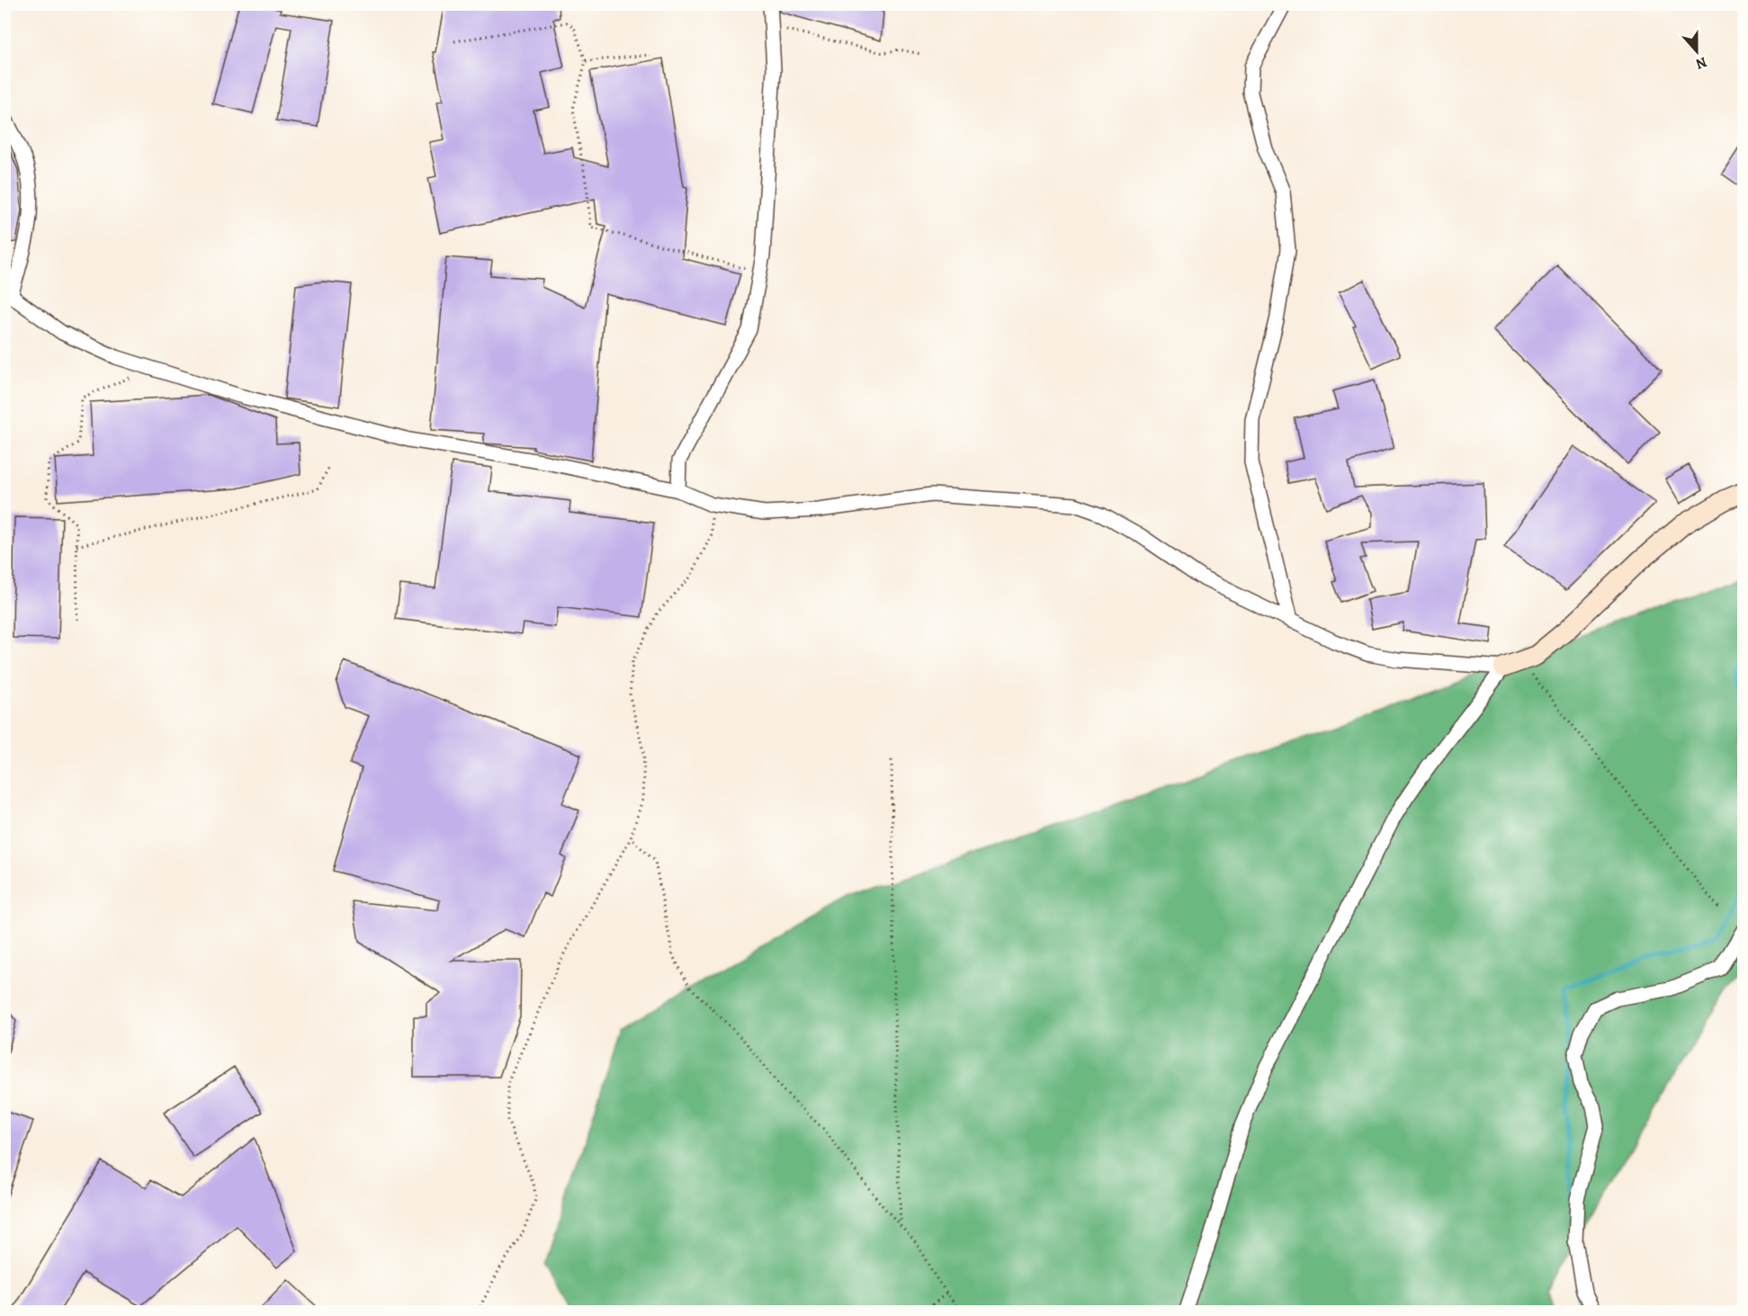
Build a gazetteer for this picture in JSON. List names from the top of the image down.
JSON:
{
  "north": "bottom"
}
